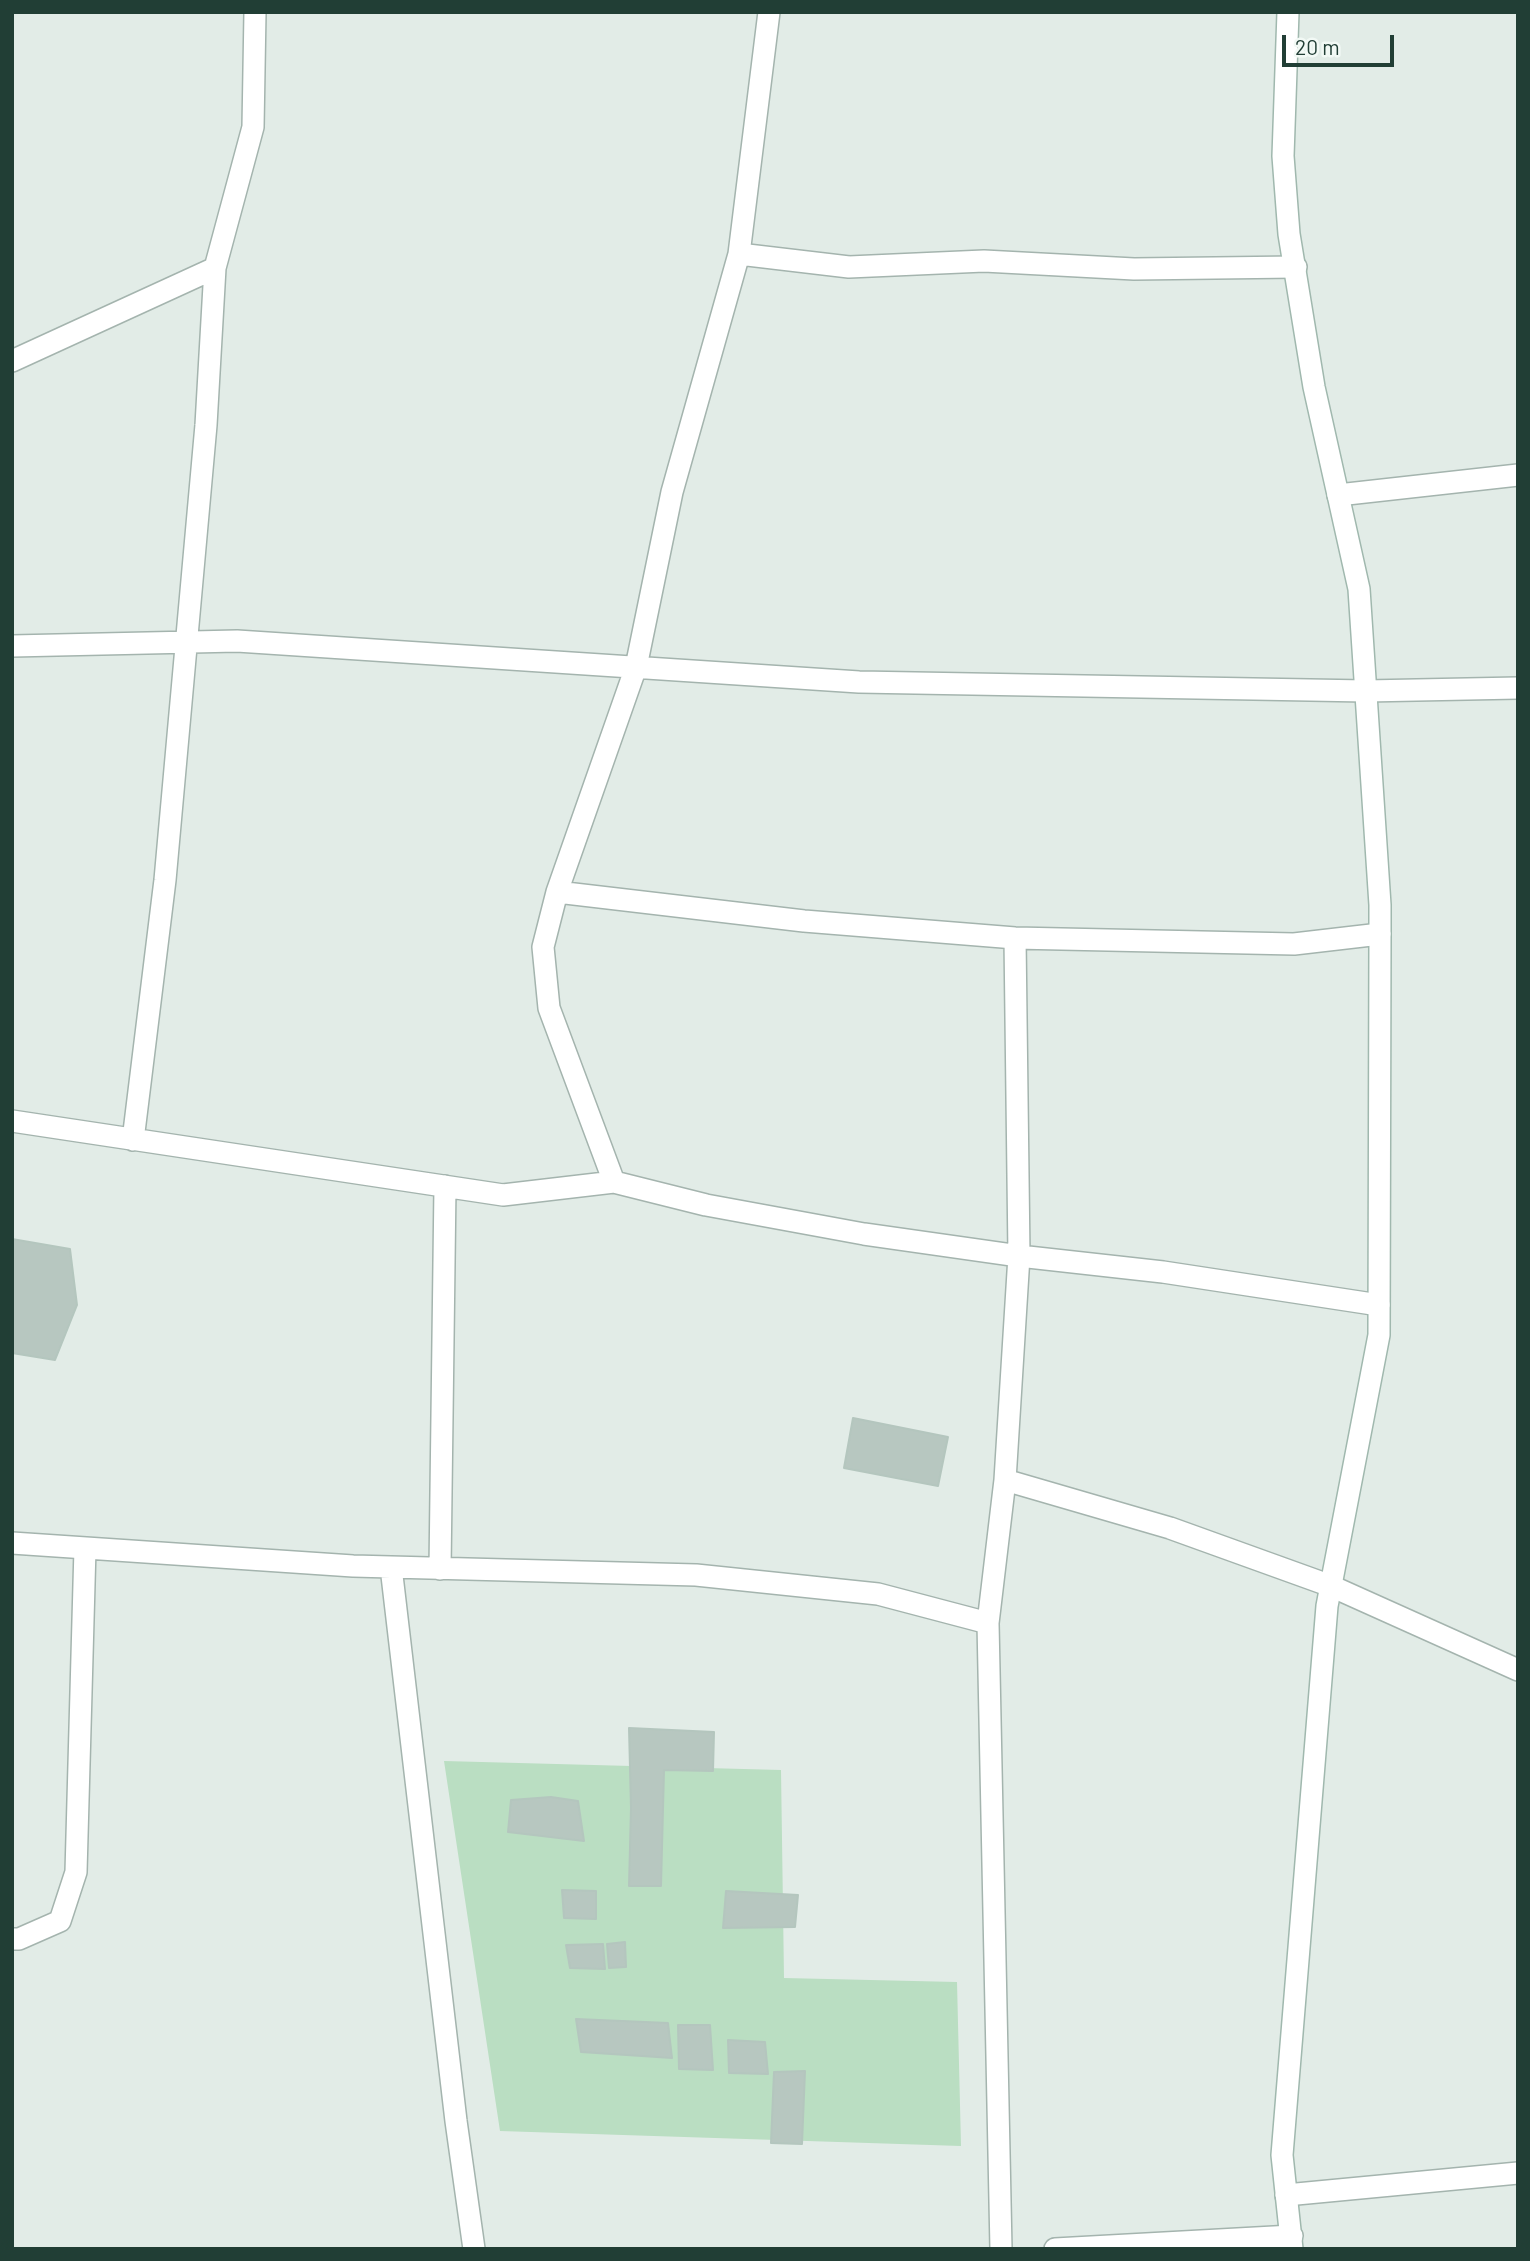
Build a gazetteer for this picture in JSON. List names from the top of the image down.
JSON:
{
  "scale_bar": "20 m"
}
